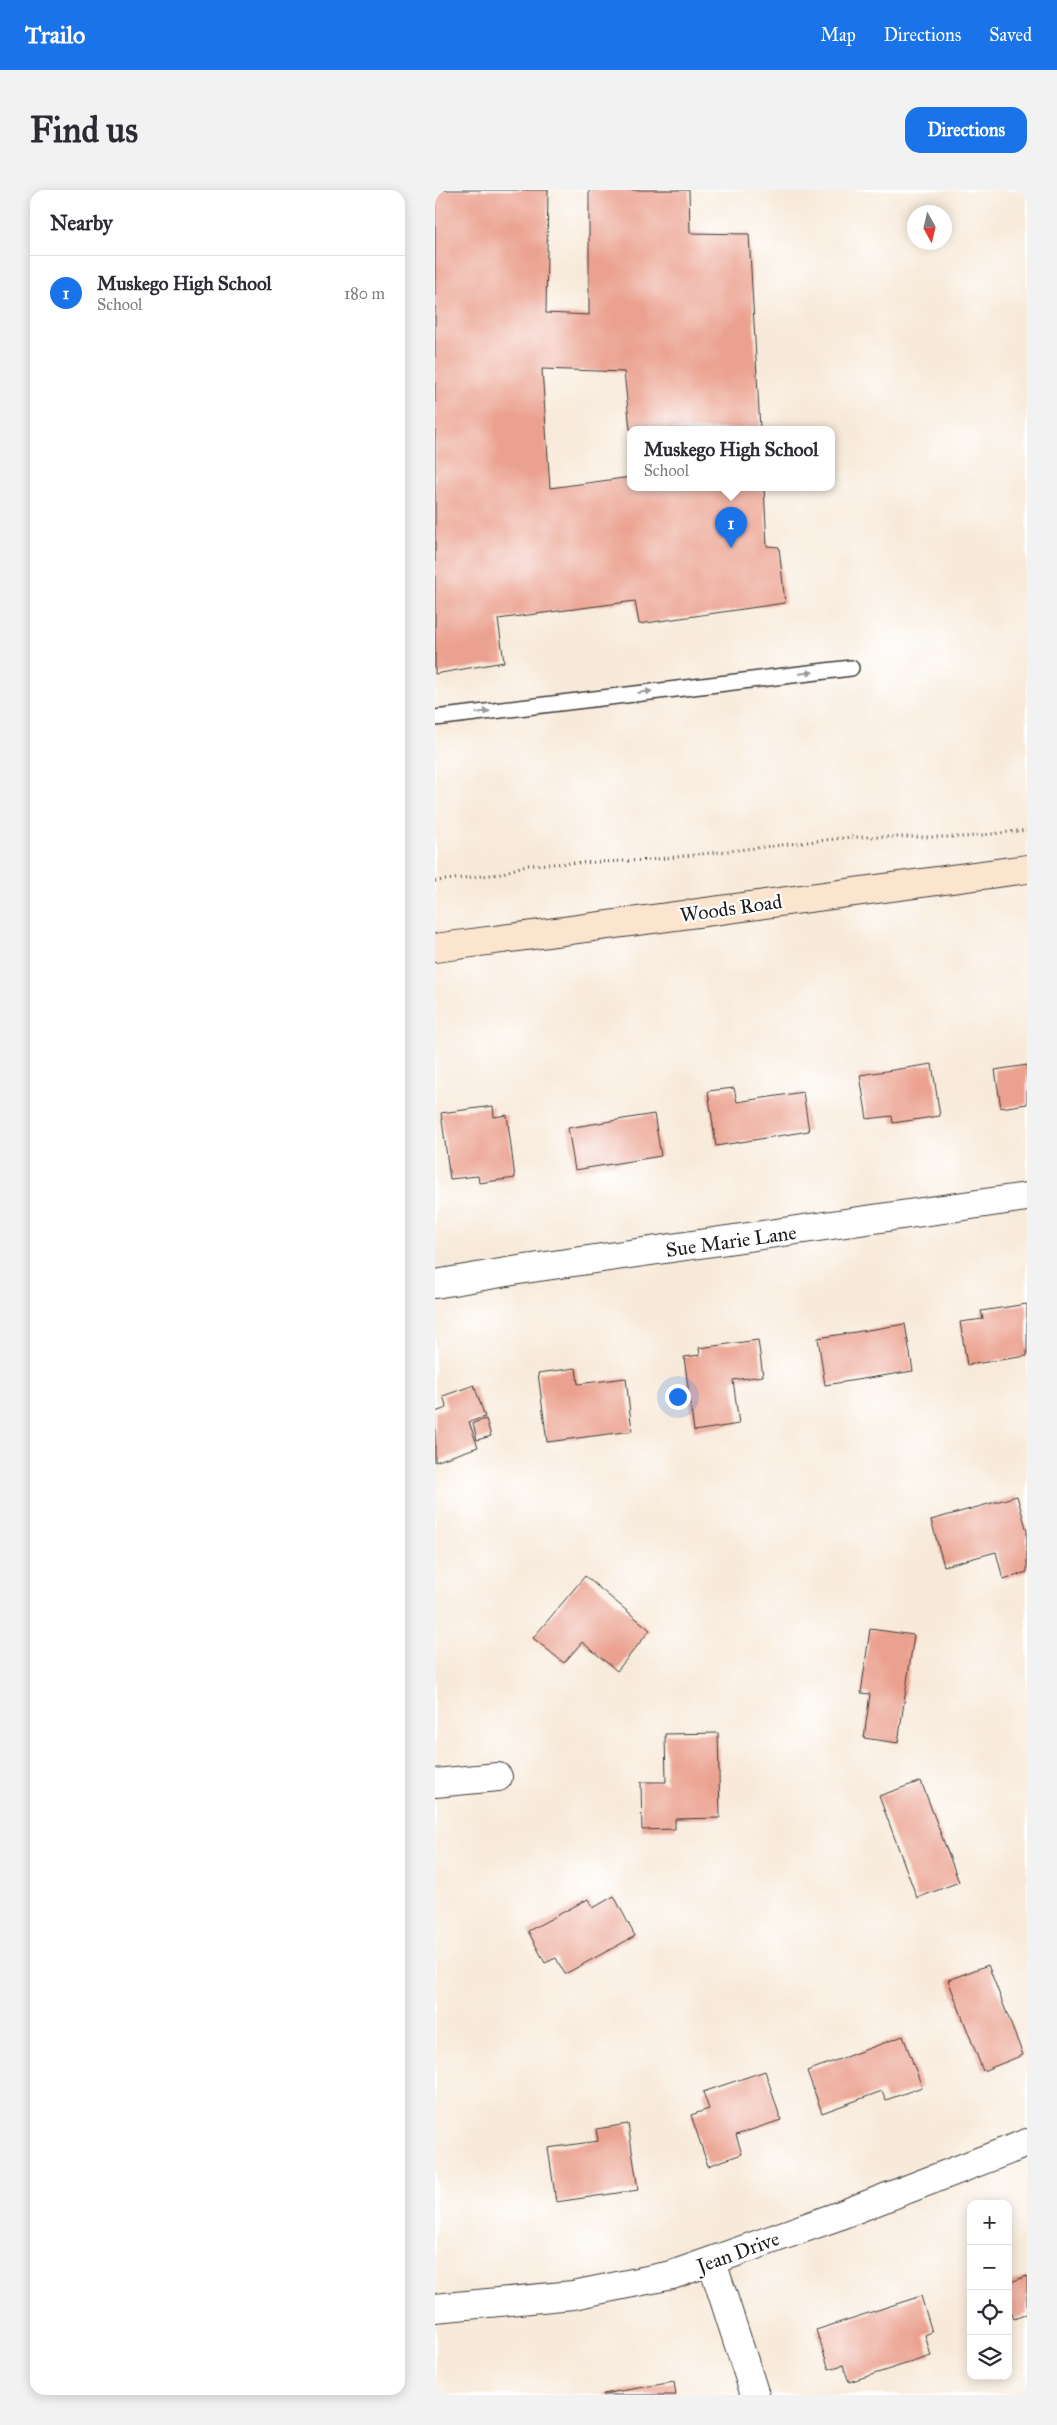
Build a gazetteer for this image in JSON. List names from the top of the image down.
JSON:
{
  "streets": {
    "street": ["Woods Road", "Sue Marie Lane", "Jean Drive"]
  },
  "north": "bottom",
  "page": {
    "header": "Trailo",
    "nav": ["Map", "Directions", "Saved"],
    "buttons": "Directions",
    "title": "Find us",
    "heading": "Nearby",
    "list": [
      {
        "mark": "1",
        "name": "Muskego High School",
        "note": "School",
        "value": "180 m"
      }
    ],
    "popup": ["Muskego High School", "School"],
    "pins": "1",
    "map_buttons": ["+", "−"]
  }
}
